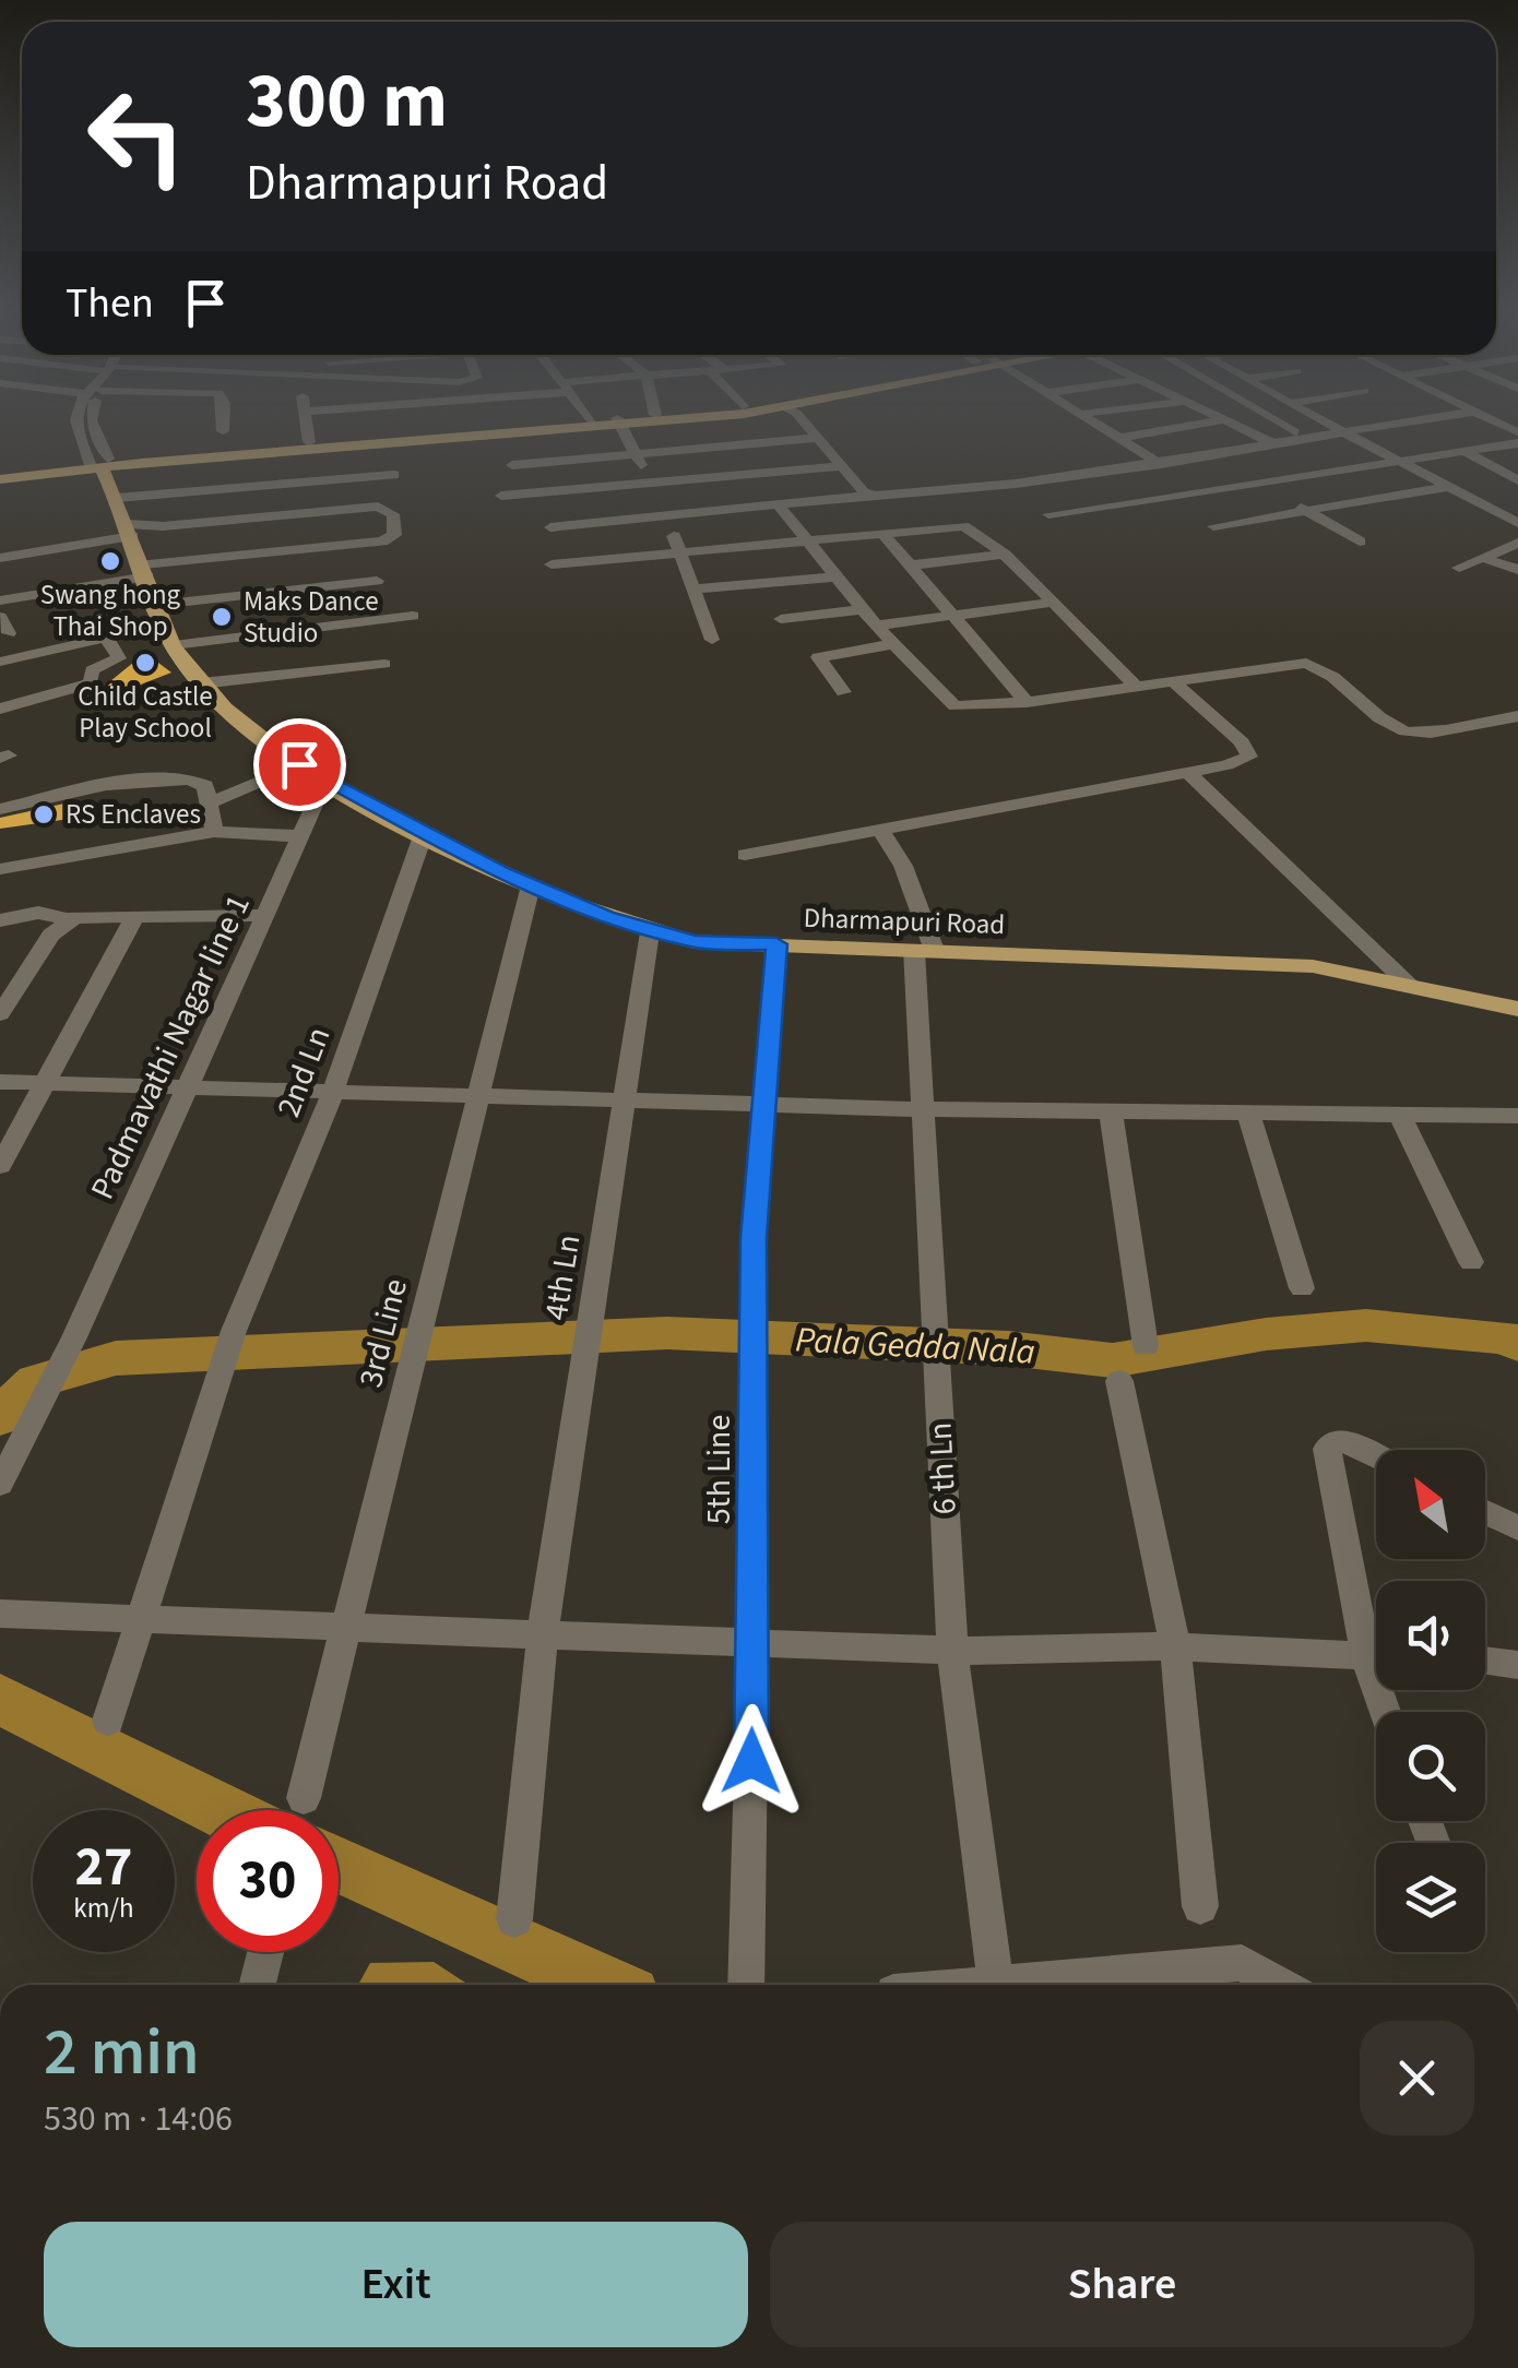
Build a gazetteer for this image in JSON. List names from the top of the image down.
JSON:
{
  "streets": {
    "main road": ["Dharmapuri Road"],
    "street": [
      "Padmavathi Nagar line 1",
      "2nd Ln",
      "4th Ln",
      "3rd Line",
      "6 th Ln",
      "5th Line"
    ]
  },
  "crossings": [
    ["Dharmapuri Road", "Padmavathi Nagar line 1"],
    ["Dharmapuri Road", "2nd Ln"],
    ["Dharmapuri Road", "4th Ln"],
    ["Dharmapuri Road", "3rd Line"],
    ["Dharmapuri Road", "6 th Ln"],
    ["Dharmapuri Road", "5th Line"]
  ],
  "water": ["Pala Gedda Nala"],
  "places": [
    "Swang hong Thai Shop",
    "Maks Dance Studio",
    "Child Castle Play School",
    "RS Enclaves"
  ],
  "north": "top left",
  "page": {
    "turn": ["300 m", "Dharmapuri Road"],
    "then": "Then",
    "speed": "27 km/h",
    "limit": "30",
    "heading": ["2 min", "530 m · 14:06"],
    "buttons": ["Exit", "Share"]
  }
}
